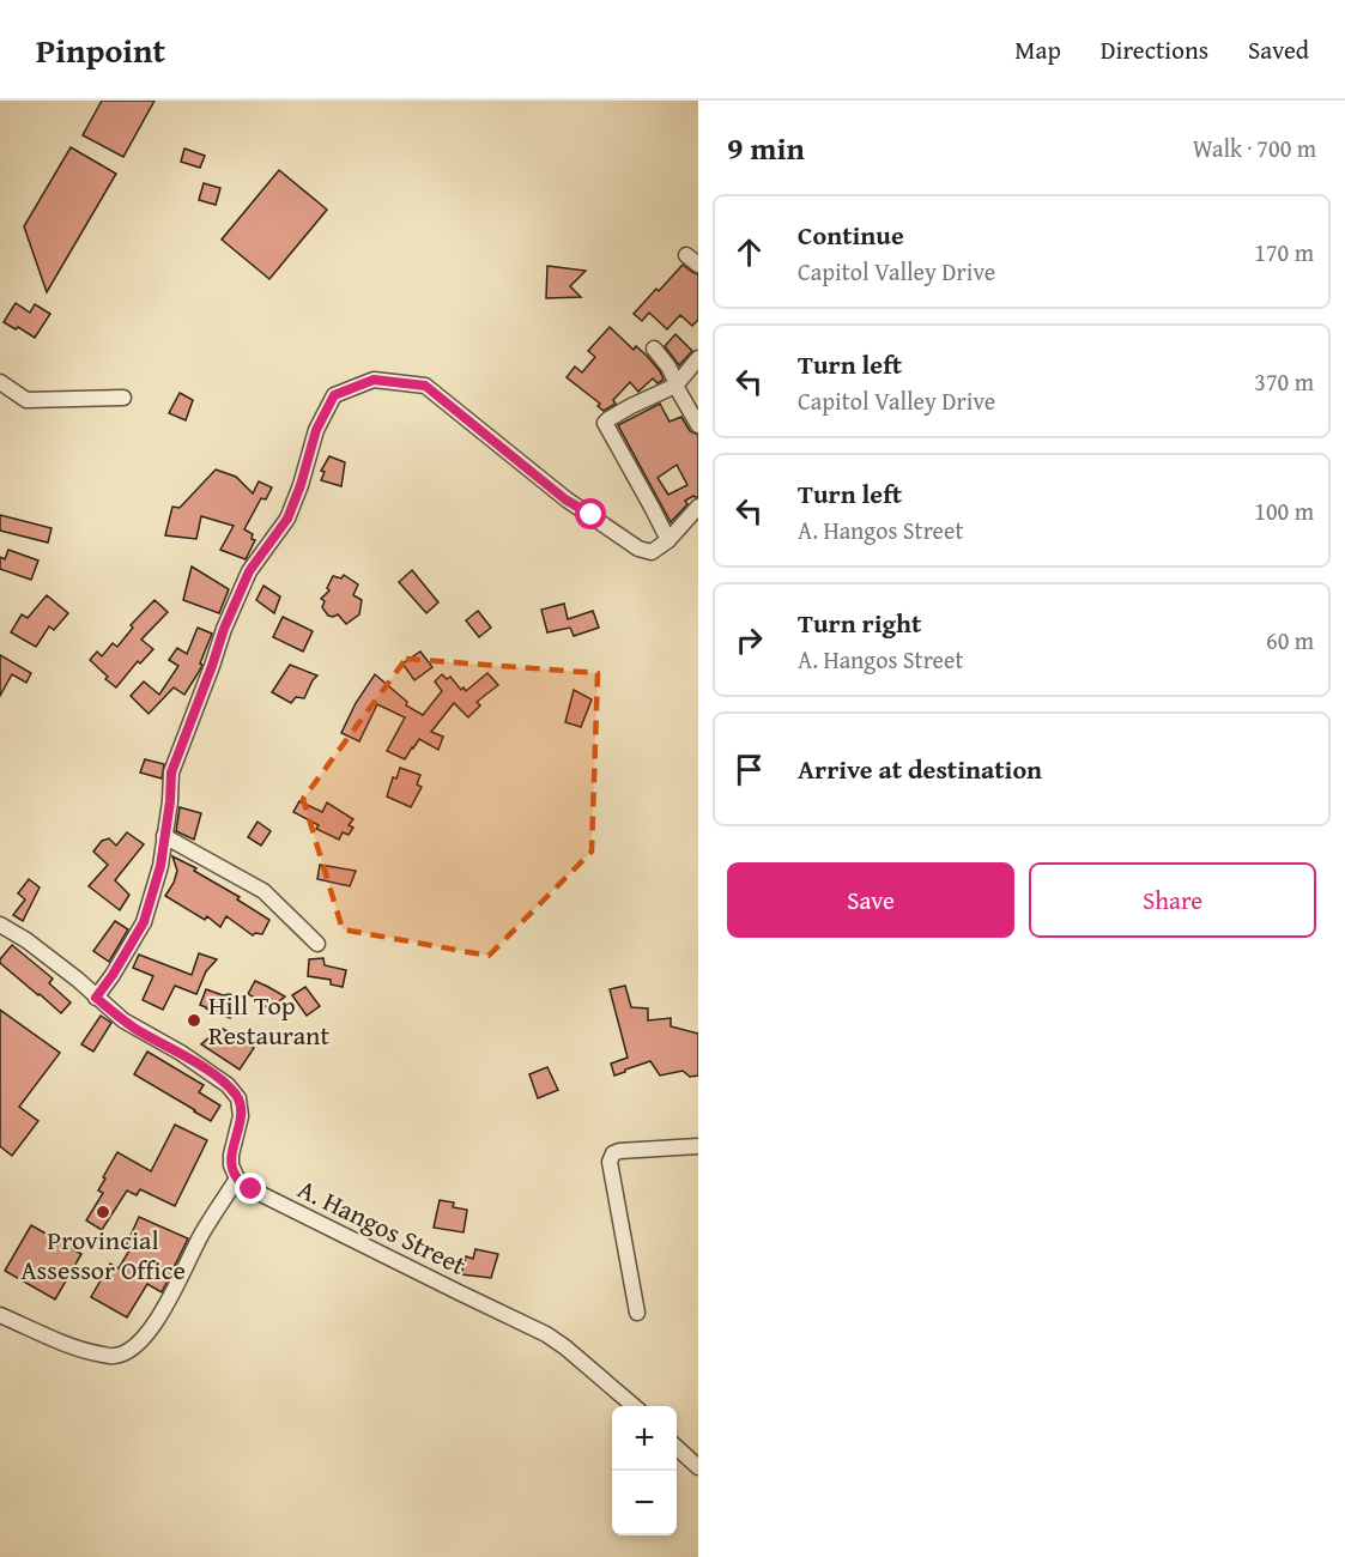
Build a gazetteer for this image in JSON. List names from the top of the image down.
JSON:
{
  "streets": {
    "street": ["A. Hangos Street"]
  },
  "places": ["Hill Top Restaurant", "Provincial Assessor Office"],
  "page": {
    "header": "Pinpoint",
    "nav": ["Map", "Directions", "Saved"],
    "heading": ["9 min", "Walk · 700 m"],
    "list": [
      ["Continue", "Capitol Valley Drive", "170 m"],
      ["Turn left", "Capitol Valley Drive", "370 m"],
      ["Turn left", "A. Hangos Street", "100 m"],
      ["Turn right", "A. Hangos Street", "60 m"],
      "Arrive at destination"
    ],
    "buttons": ["Save", "Share"],
    "map_buttons": ["+", "−"]
  }
}
